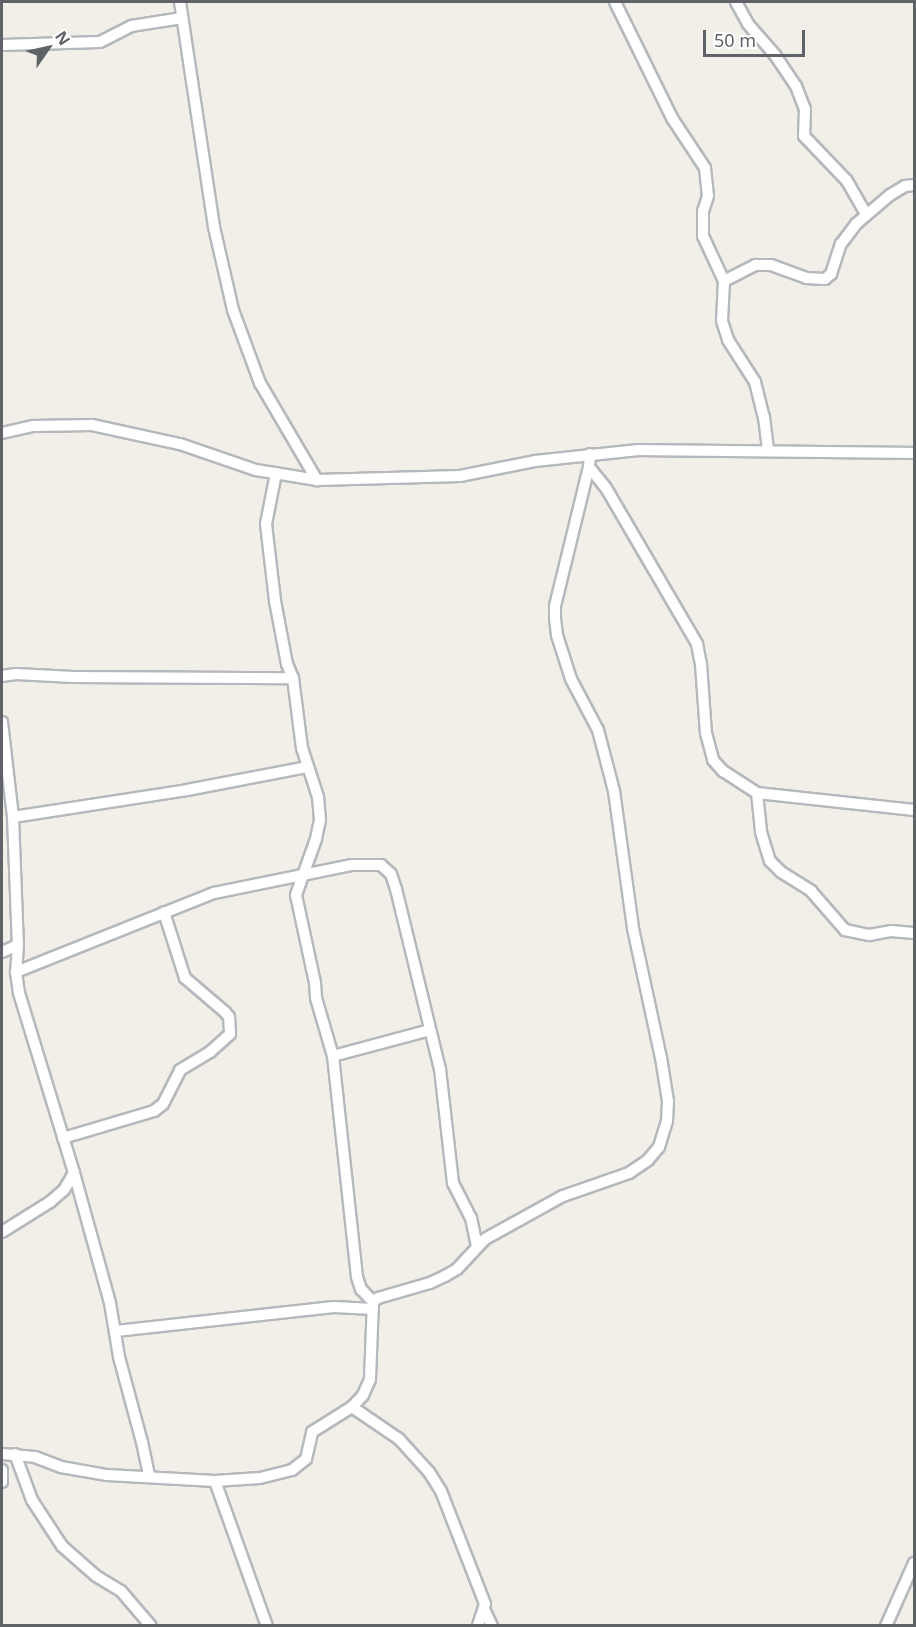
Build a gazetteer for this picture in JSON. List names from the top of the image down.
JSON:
{
  "scale_bar": "50 m",
  "north": "top right"
}
